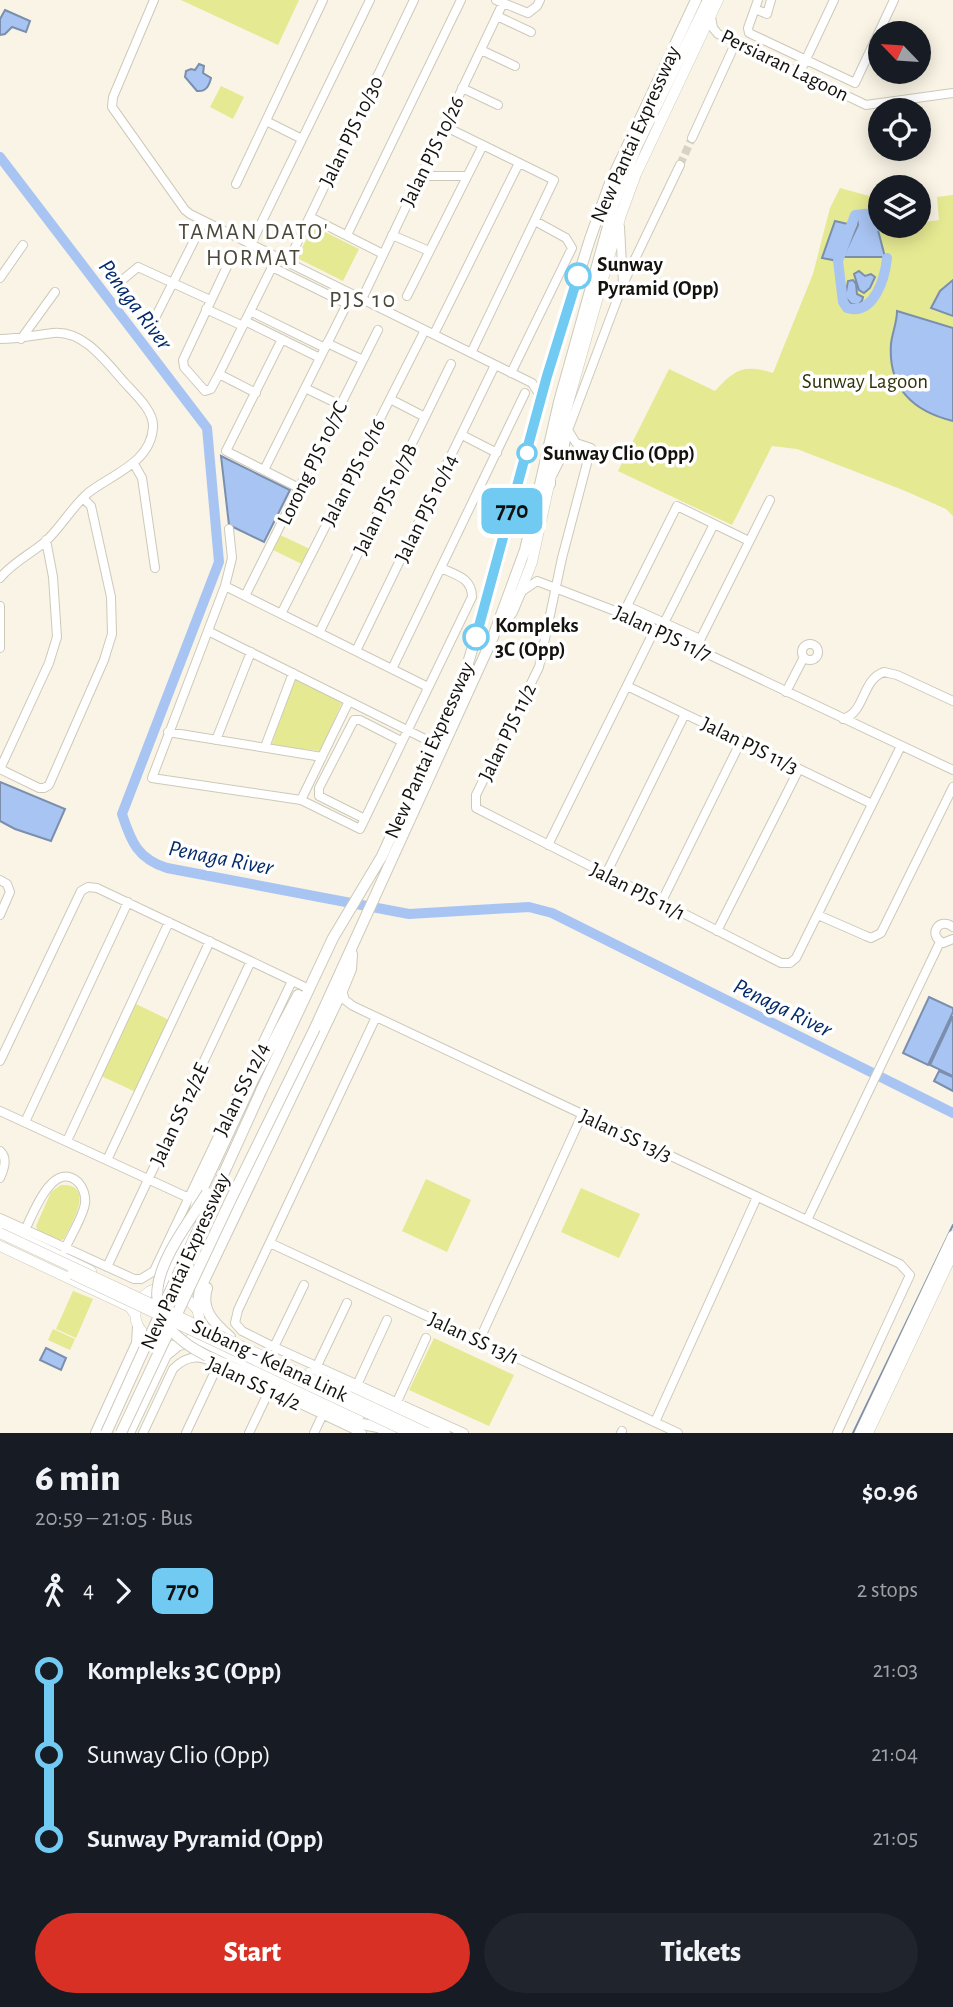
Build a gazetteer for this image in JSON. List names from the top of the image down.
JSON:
{
  "streets": {
    "highway": ["New Pantai Expressway"],
    "main road": ["Subang - Kelana Link"],
    "street": [
      "Persiaran Lagoon",
      "Jalan PJS 10/30",
      "Jalan PJS 10/26",
      "Lorong PJS 10/7C",
      "Jalan PJS 10/16",
      "Jalan PJS 10/7B",
      "Jalan PJS 10/14",
      "Jalan PJS 11/7",
      "Jalan PJS 11/2",
      "Jalan PJS 11/3",
      "Jalan PJS 11/1",
      "Jalan SS 12/4",
      "Jalan SS 12/2E",
      "Jalan SS 13/3",
      "Jalan SS 13/1",
      "Jalan SS 14/2"
    ]
  },
  "crossings": [
    ["Jalan PJS 11/7", "Jalan PJS 11/2"],
    ["Jalan PJS 11/2", "Jalan PJS 11/1"],
    ["Jalan SS 12/4", "Jalan SS 12/2E"]
  ],
  "districts": ["TAMAN DATO' HORMAT", "PJS 10"],
  "water": ["Penaga River"],
  "parks": ["Sunway Lagoon"],
  "places": ["Sunway Pyramid (Opp)", "Sunway Clio (Opp)", "Kompleks 3C (Opp)"],
  "lines": ["bus line 770"],
  "north": "top left",
  "page": {
    "on_map": "770",
    "heading": ["6 min", "20:59 – 21:05 · Bus", "$0.96"],
    "legs": ["4", "770", "2 stops"],
    "list": [
      {
        "name": "Kompleks 3C (Opp)",
        "value": "21:03"
      },
      {
        "name": "Sunway Clio (Opp)",
        "value": "21:04"
      },
      {
        "name": "Sunway Pyramid (Opp)",
        "value": "21:05"
      }
    ],
    "buttons": ["Start", "Tickets"]
  }
}
